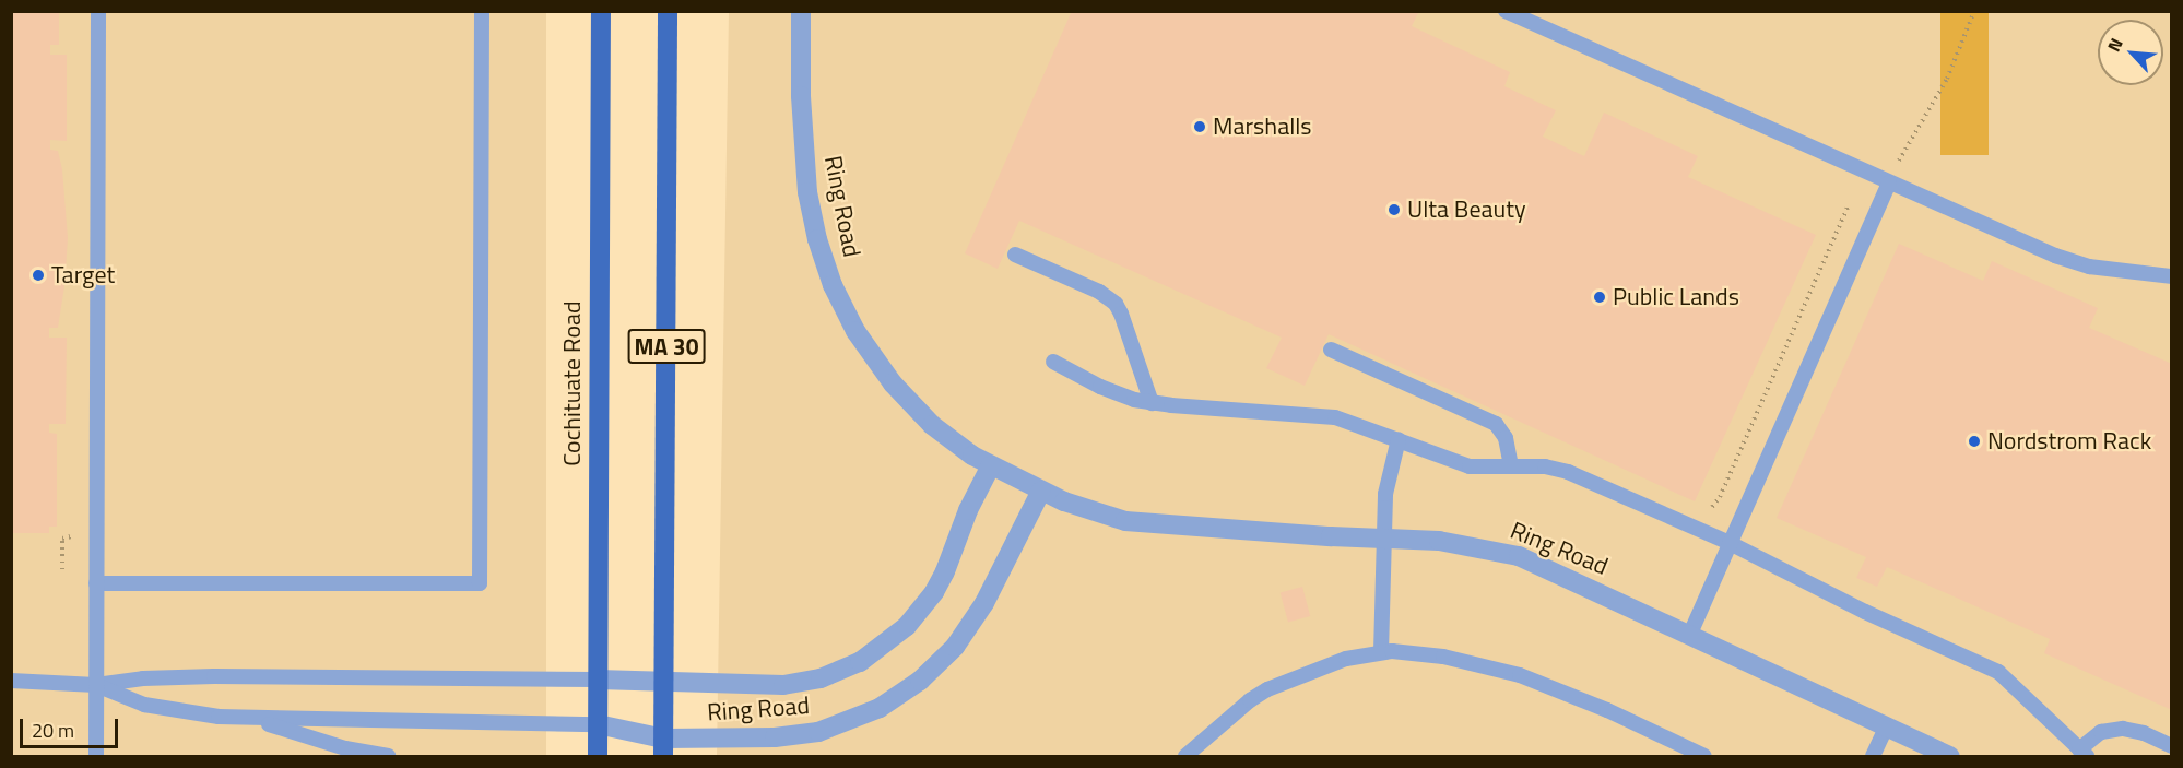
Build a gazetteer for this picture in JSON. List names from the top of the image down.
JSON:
{
  "streets": {
    "main road": ["MA 30", "Cochituate Road"],
    "street": ["Ring Road"]
  },
  "crossings": [
    ["Ring Road", "MA 30"],
    ["Ring Road", "Cochituate Road"]
  ],
  "places": [
    "Marshalls",
    "Ulta Beauty",
    "Target",
    "Public Lands",
    "Nordstrom Rack"
  ],
  "scale_bar": "20 m",
  "north": "top left"
}
